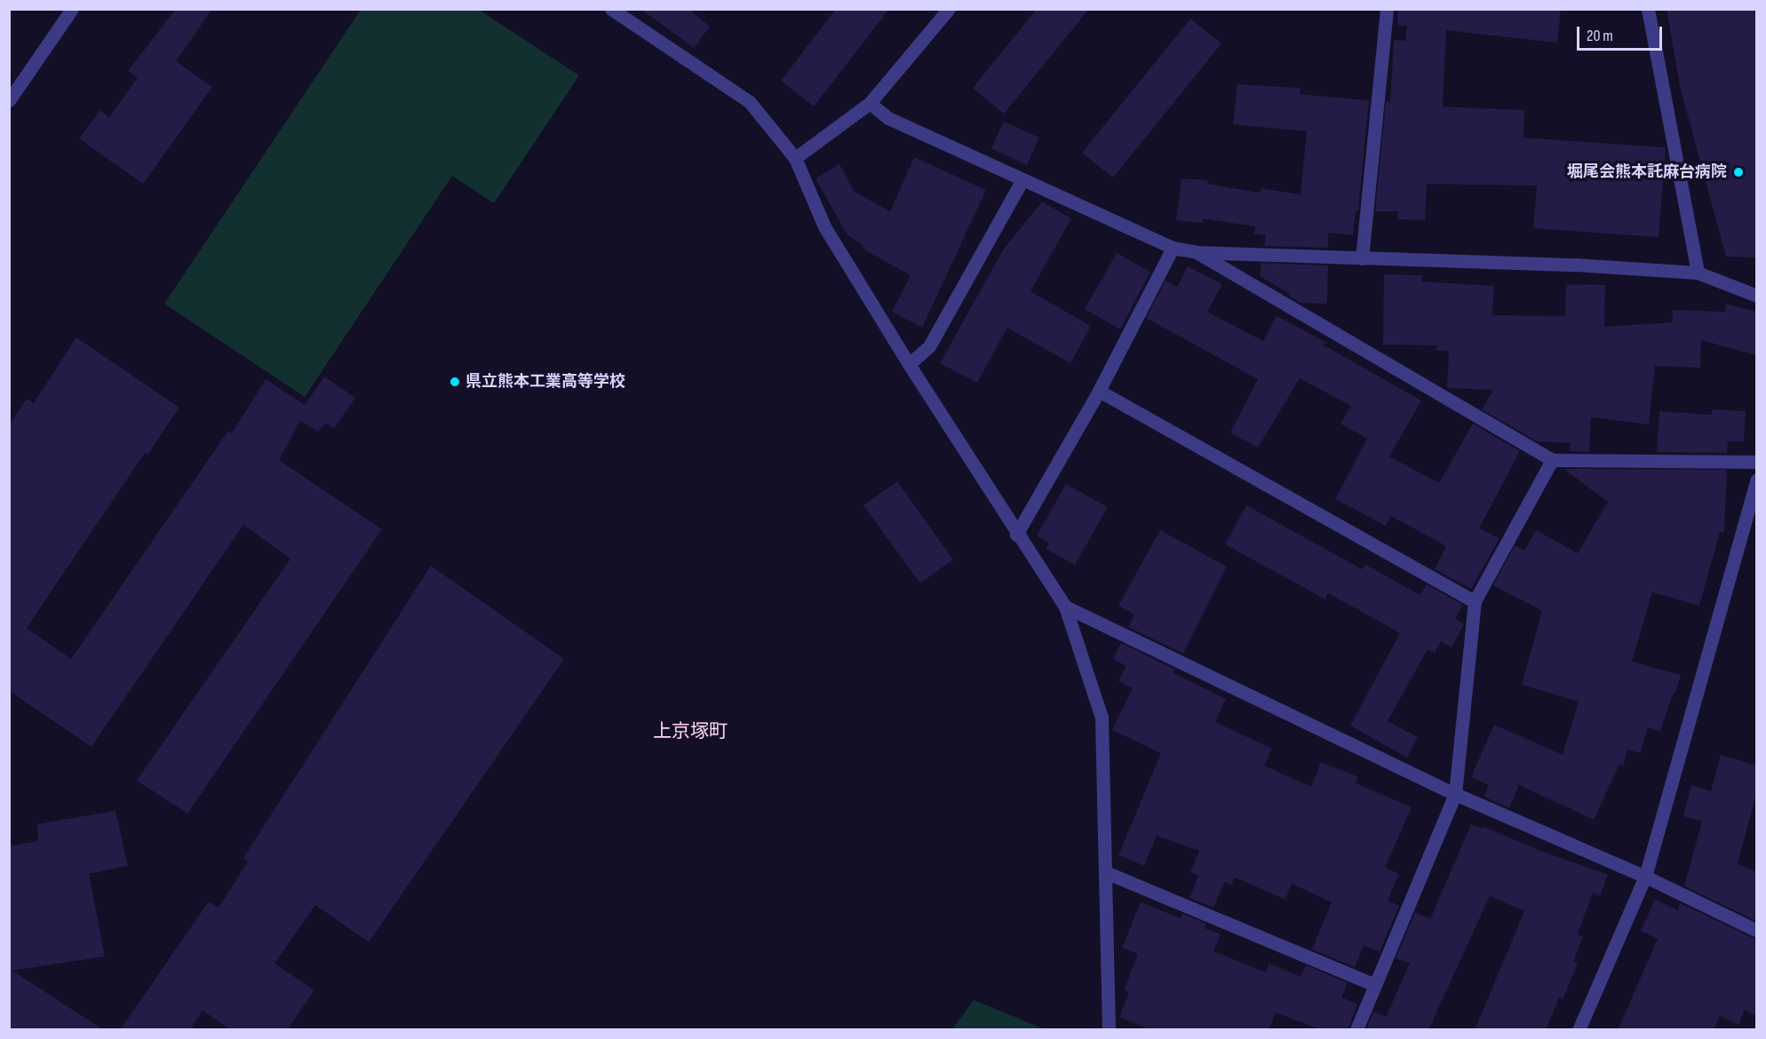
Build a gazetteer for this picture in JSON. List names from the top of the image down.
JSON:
{
  "districts": ["上京塚町"],
  "places": ["堀尾会熊本託麻台病院", "県立熊本工業高等学校"],
  "scale_bar": "20 m"
}
